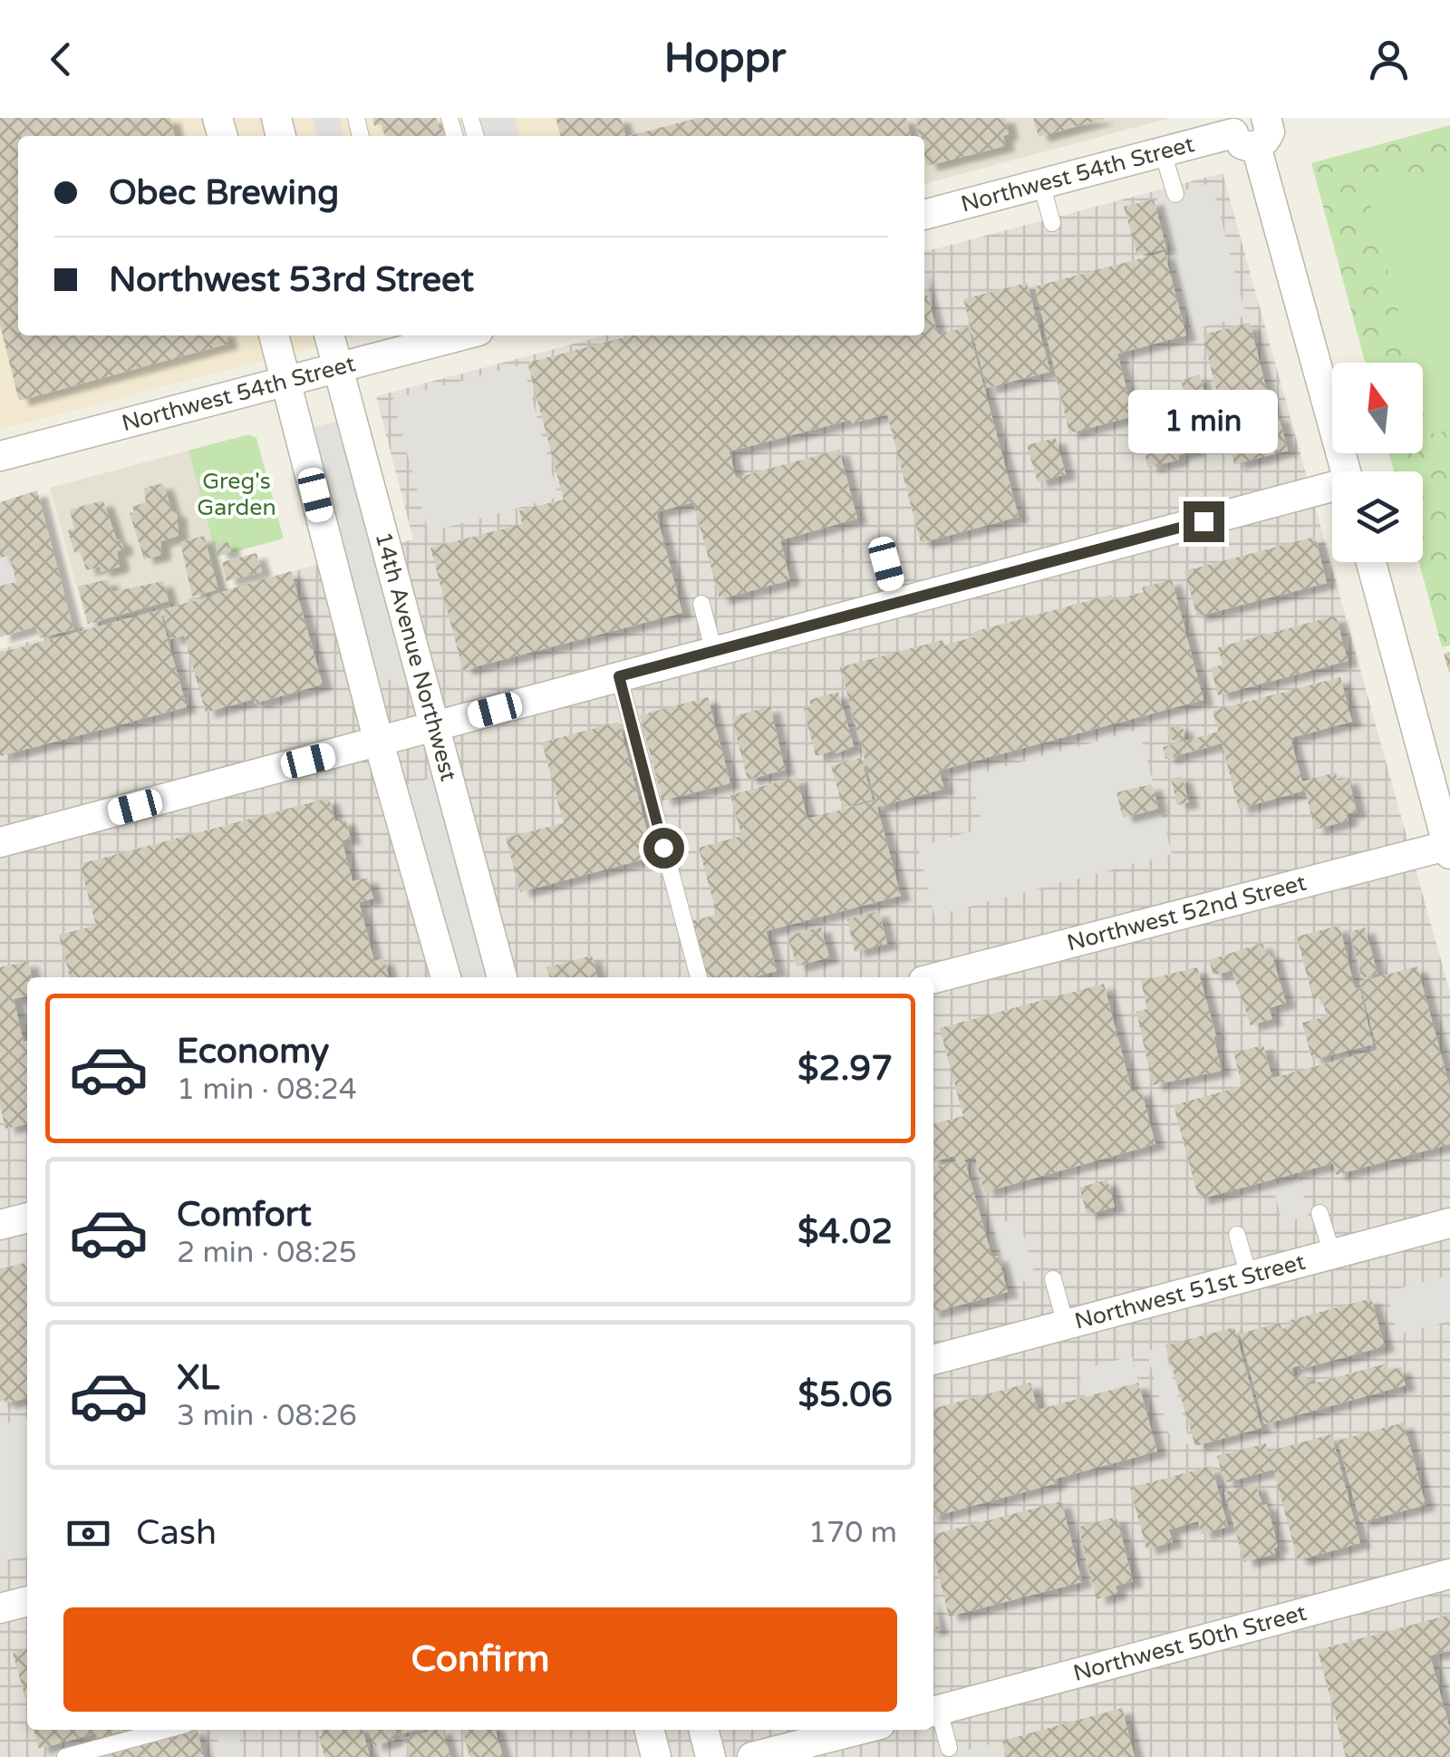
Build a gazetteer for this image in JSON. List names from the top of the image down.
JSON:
{
  "streets": {
    "street": [
      "Northwest 54th Street",
      "14th Avenue Northwest",
      "Northwest 52nd Street",
      "Northwest 51st Street",
      "Northwest 50th Street"
    ]
  },
  "crossings": [
    ["Northwest 54th Street", "14th Avenue Northwest"]
  ],
  "parks": ["Greg's Garden"],
  "north": "top",
  "page": {
    "header": "Hoppr",
    "banner": ["Obec Brewing", "Northwest 53rd Street"],
    "bubble": "1 min",
    "list": [
      {
        "name": "Economy",
        "note": "1 min · 08:24",
        "value": "$2.97"
      },
      {
        "name": "Comfort",
        "note": "2 min · 08:25",
        "value": "$4.02"
      },
      {
        "name": "XL",
        "note": "3 min · 08:26",
        "value": "$5.06"
      }
    ],
    "pay": ["Cash", "170 m"],
    "buttons": "Confirm"
  }
}
